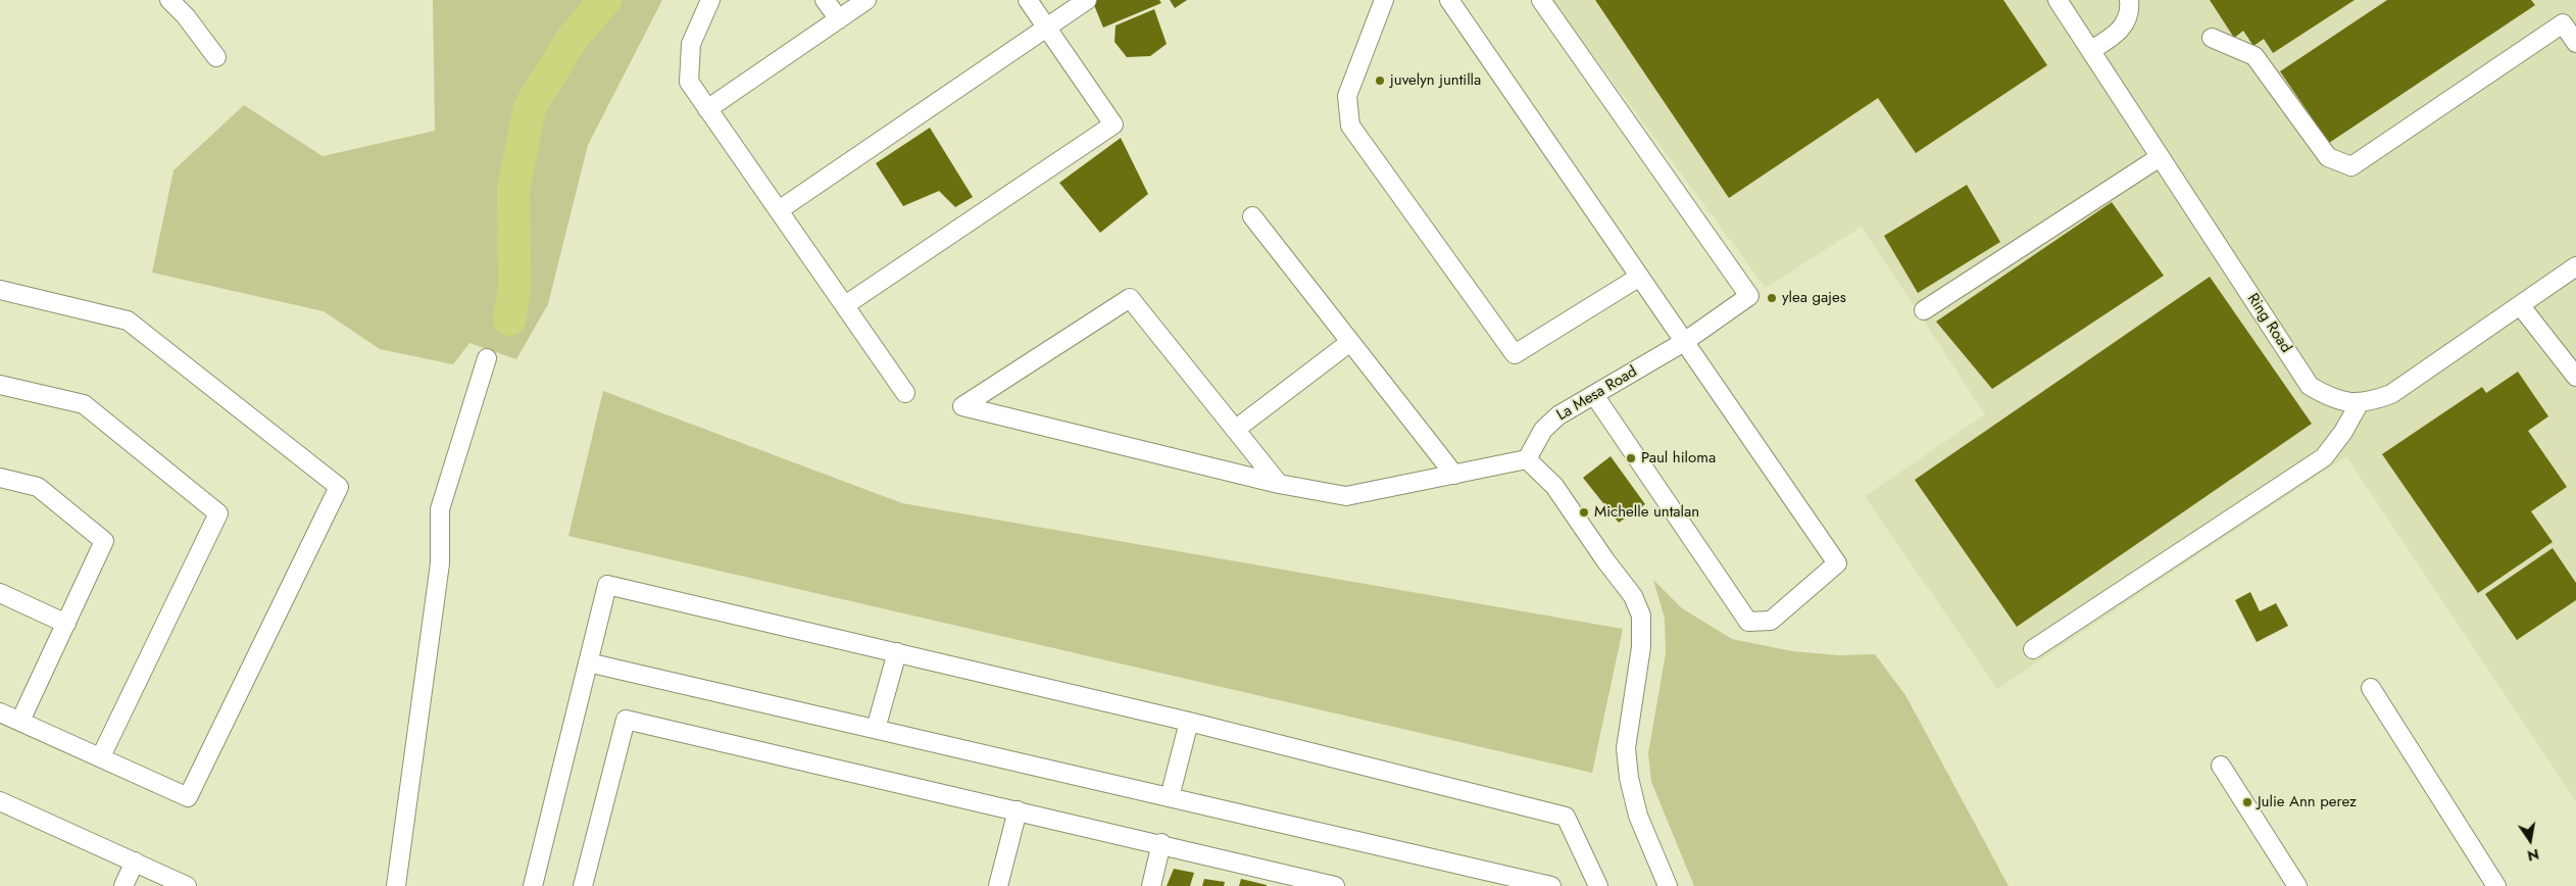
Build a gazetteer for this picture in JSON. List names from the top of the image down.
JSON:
{
  "streets": {
    "street": ["Ring Road", "La Mesa Road"]
  },
  "places": [
    "juvelyn juntilla",
    "ylea gajes",
    "Paul hiloma",
    "Michelle untalan",
    "Julie Ann perez"
  ],
  "north": "bottom"
}
